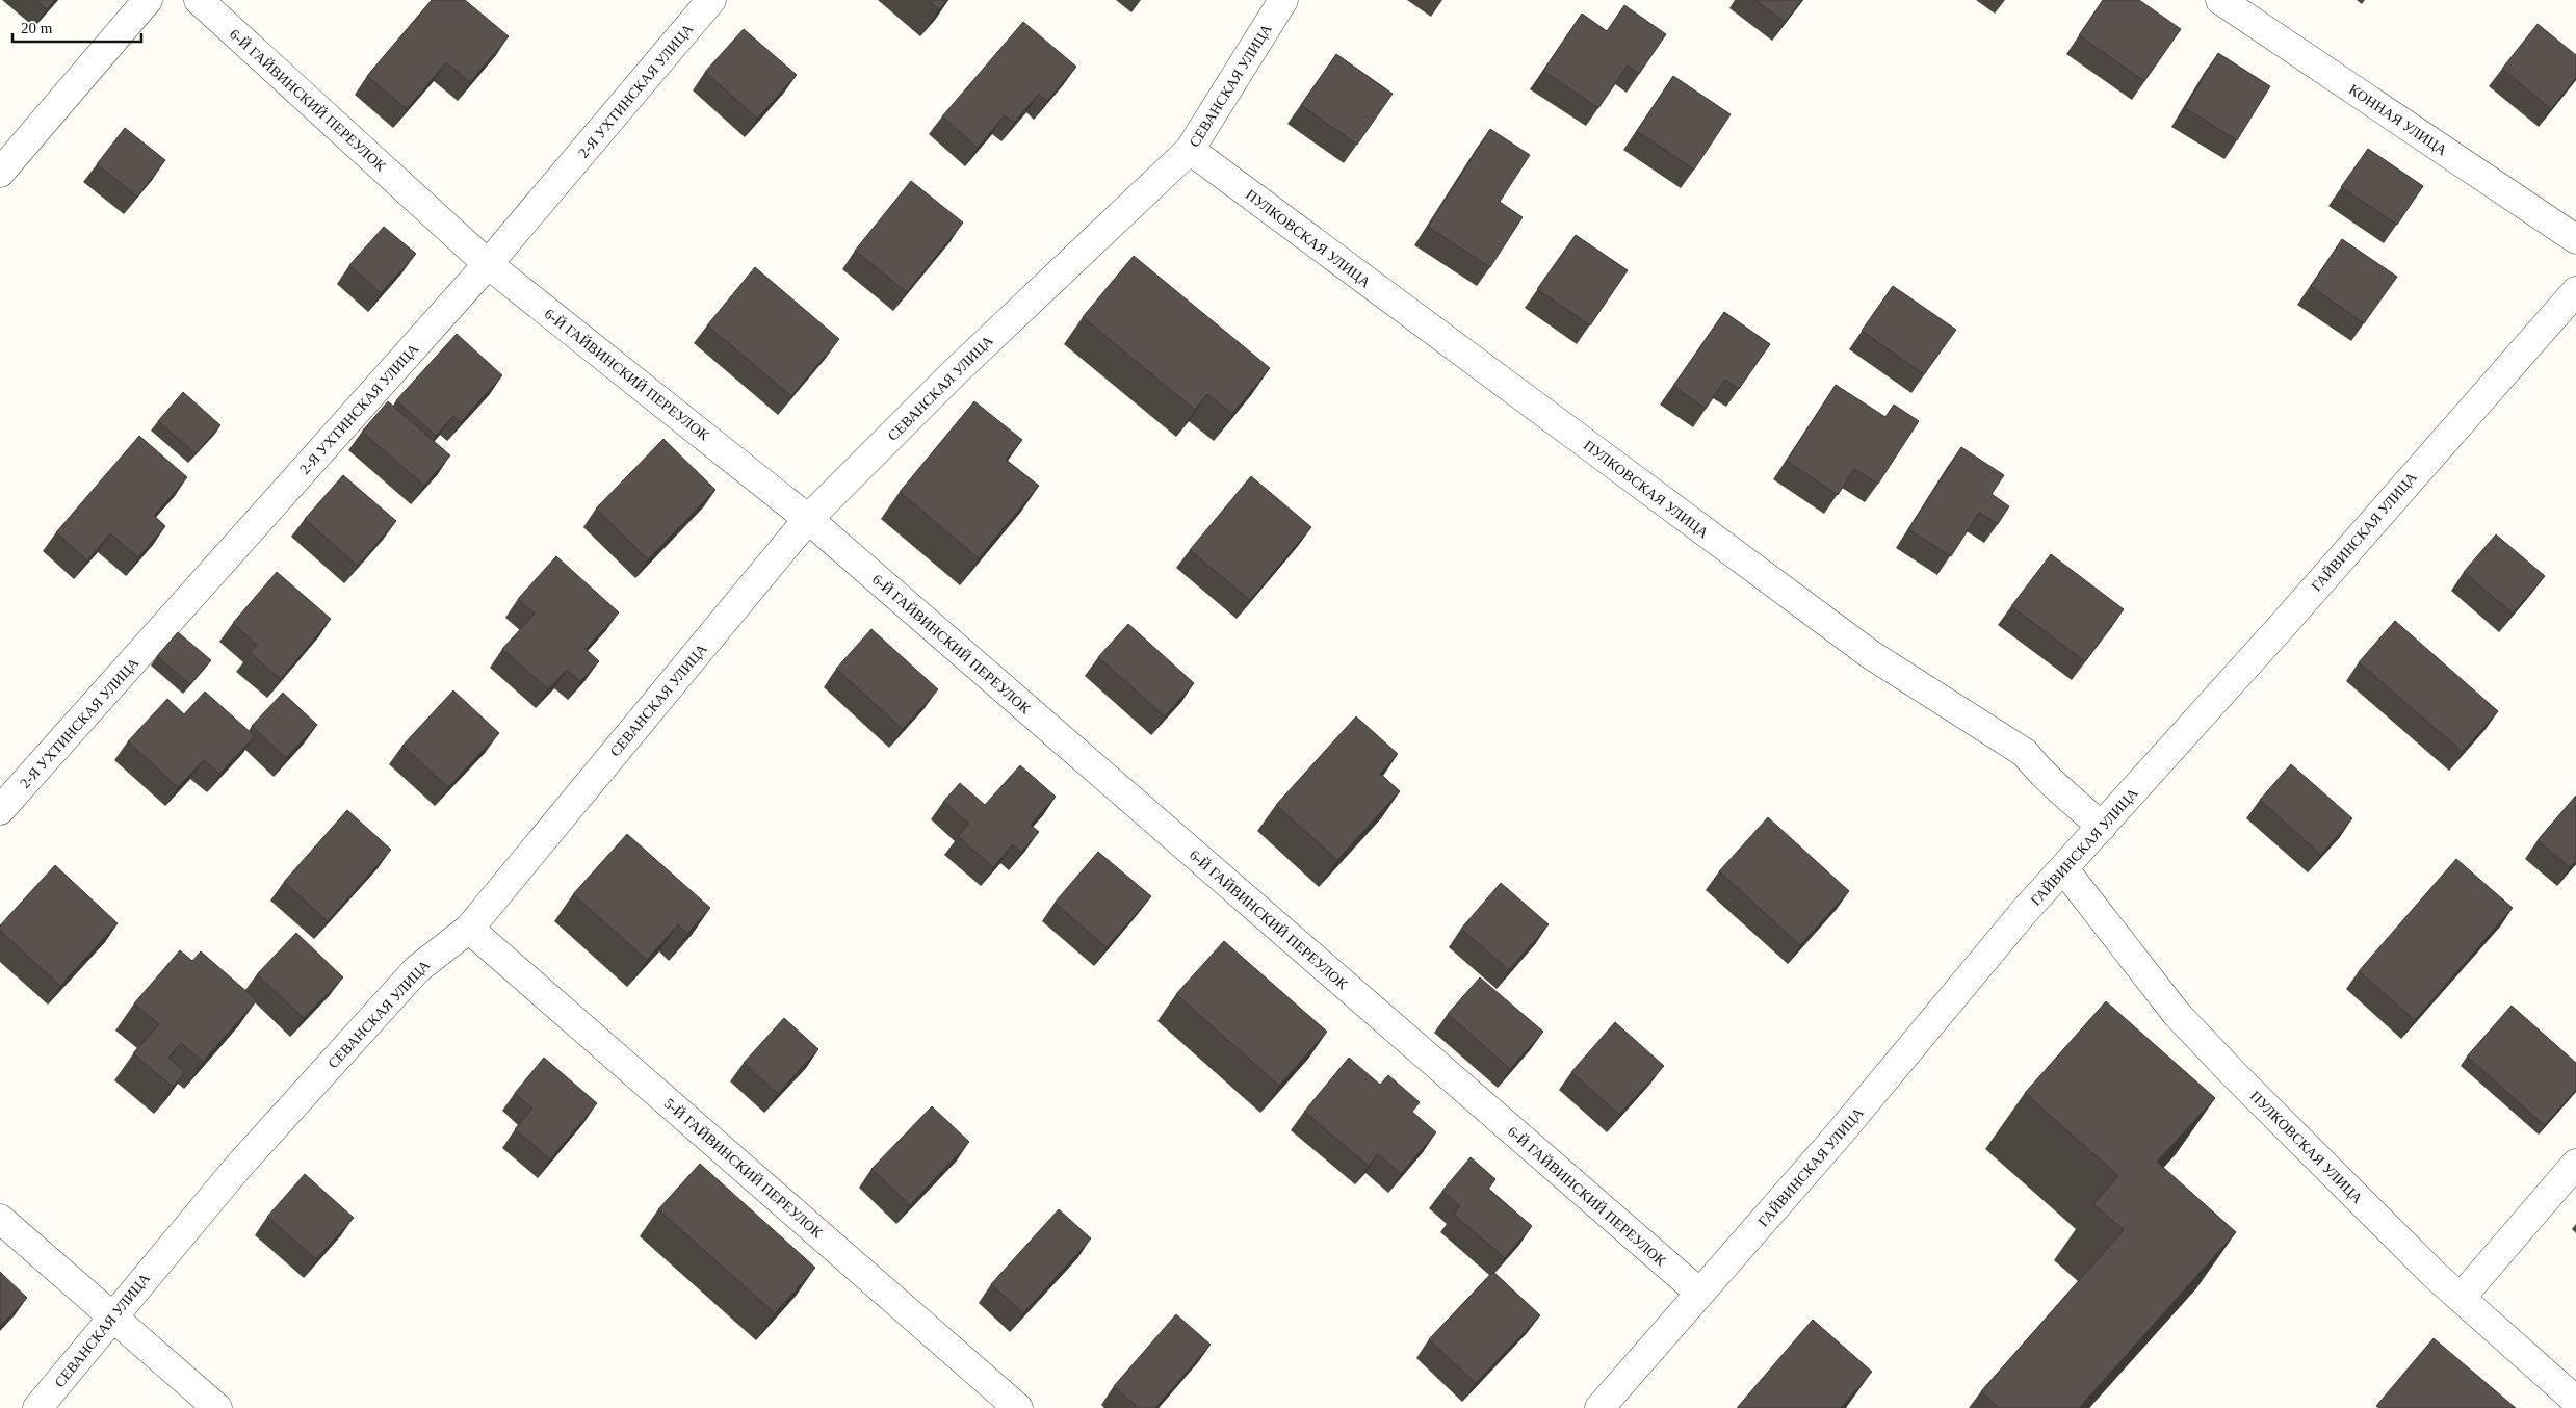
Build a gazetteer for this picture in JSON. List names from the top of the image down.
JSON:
{
  "streets": {
    "street": [
      "СЕВАНСКАЯ УЛИЦА",
      "2-Я УХТИНСКАЯ УЛИЦА",
      "6-Й ГАЙВИНСКИЙ ПЕРЕУЛОК",
      "КОННАЯ УЛИЦА",
      "ПУЛКОВСКАЯ УЛИЦА",
      "ГАЙВИНСКАЯ УЛИЦА",
      "5-Й ГАЙВИНСКИЙ ПЕРЕУЛОК"
    ]
  },
  "crossings": [
    ["СЕВАНСКАЯ УЛИЦА", "6-Й ГАЙВИНСКИЙ ПЕРЕУЛОК"],
    ["СЕВАНСКАЯ УЛИЦА", "ПУЛКОВСКАЯ УЛИЦА"],
    ["СЕВАНСКАЯ УЛИЦА", "5-Й ГАЙВИНСКИЙ ПЕРЕУЛОК"],
    ["2-Я УХТИНСКАЯ УЛИЦА", "6-Й ГАЙВИНСКИЙ ПЕРЕУЛОК"],
    ["6-Й ГАЙВИНСКИЙ ПЕРЕУЛОК", "ГАЙВИНСКАЯ УЛИЦА"],
    ["ПУЛКОВСКАЯ УЛИЦА", "ГАЙВИНСКАЯ УЛИЦА"]
  ],
  "scale_bar": "20 m"
}
